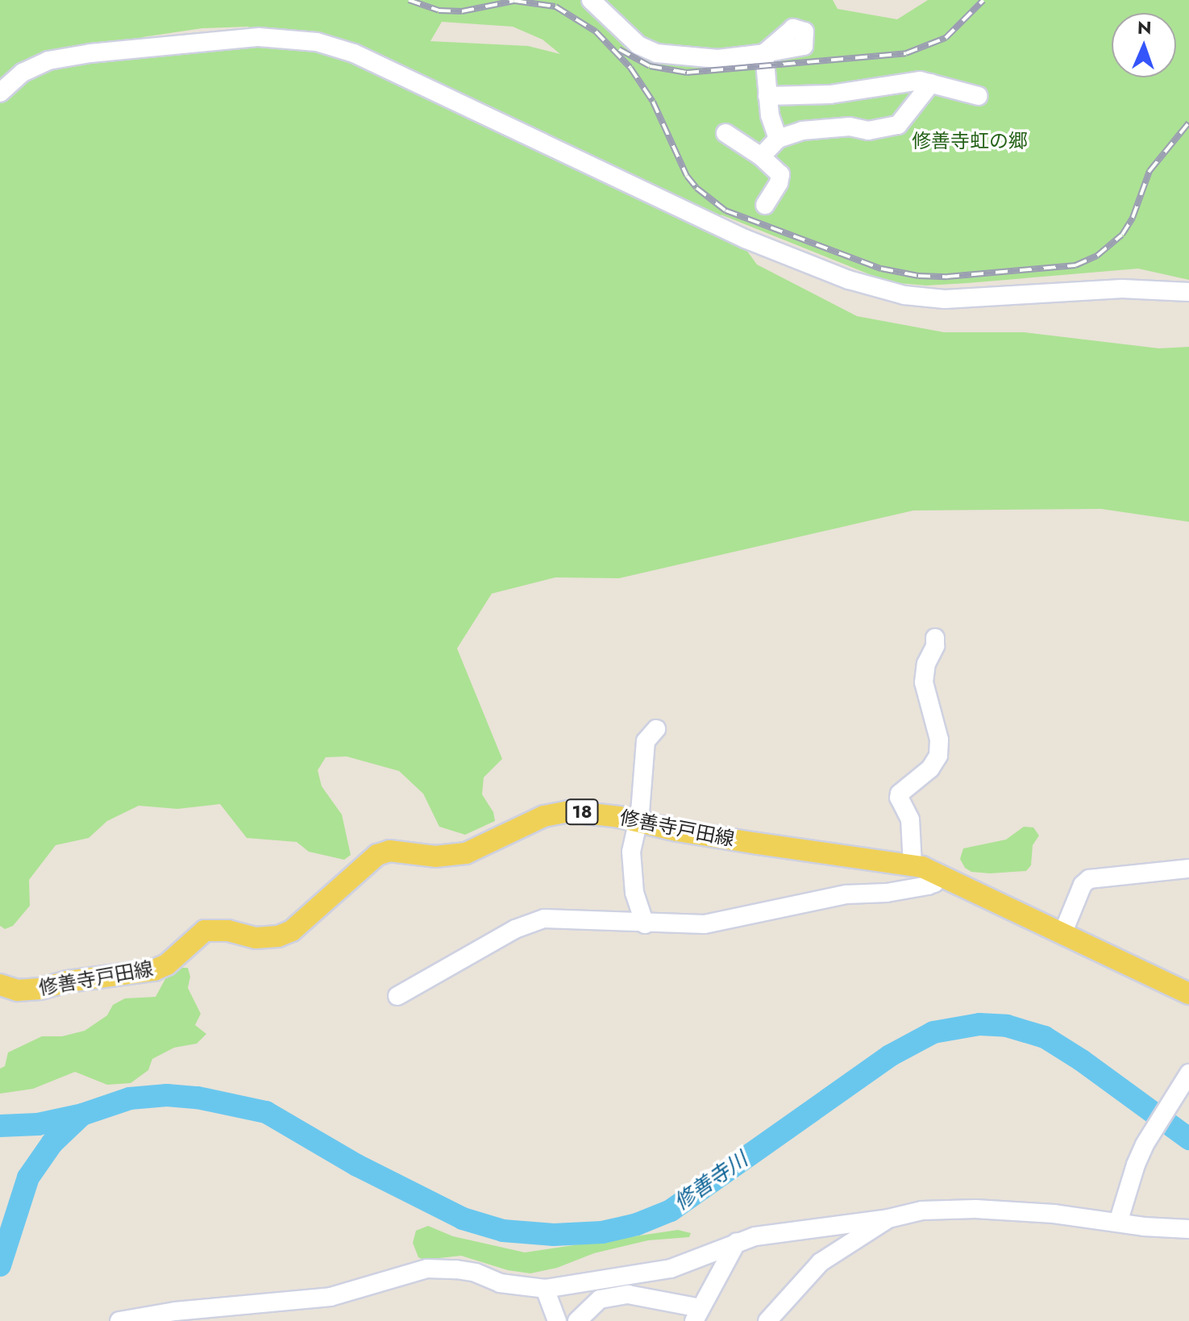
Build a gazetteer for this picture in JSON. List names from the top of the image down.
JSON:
{
  "streets": {
    "main road": ["18", "修善寺戸田線"]
  },
  "water": ["修善寺川"],
  "parks": ["修善寺虹の郷"],
  "north": "top"
}
